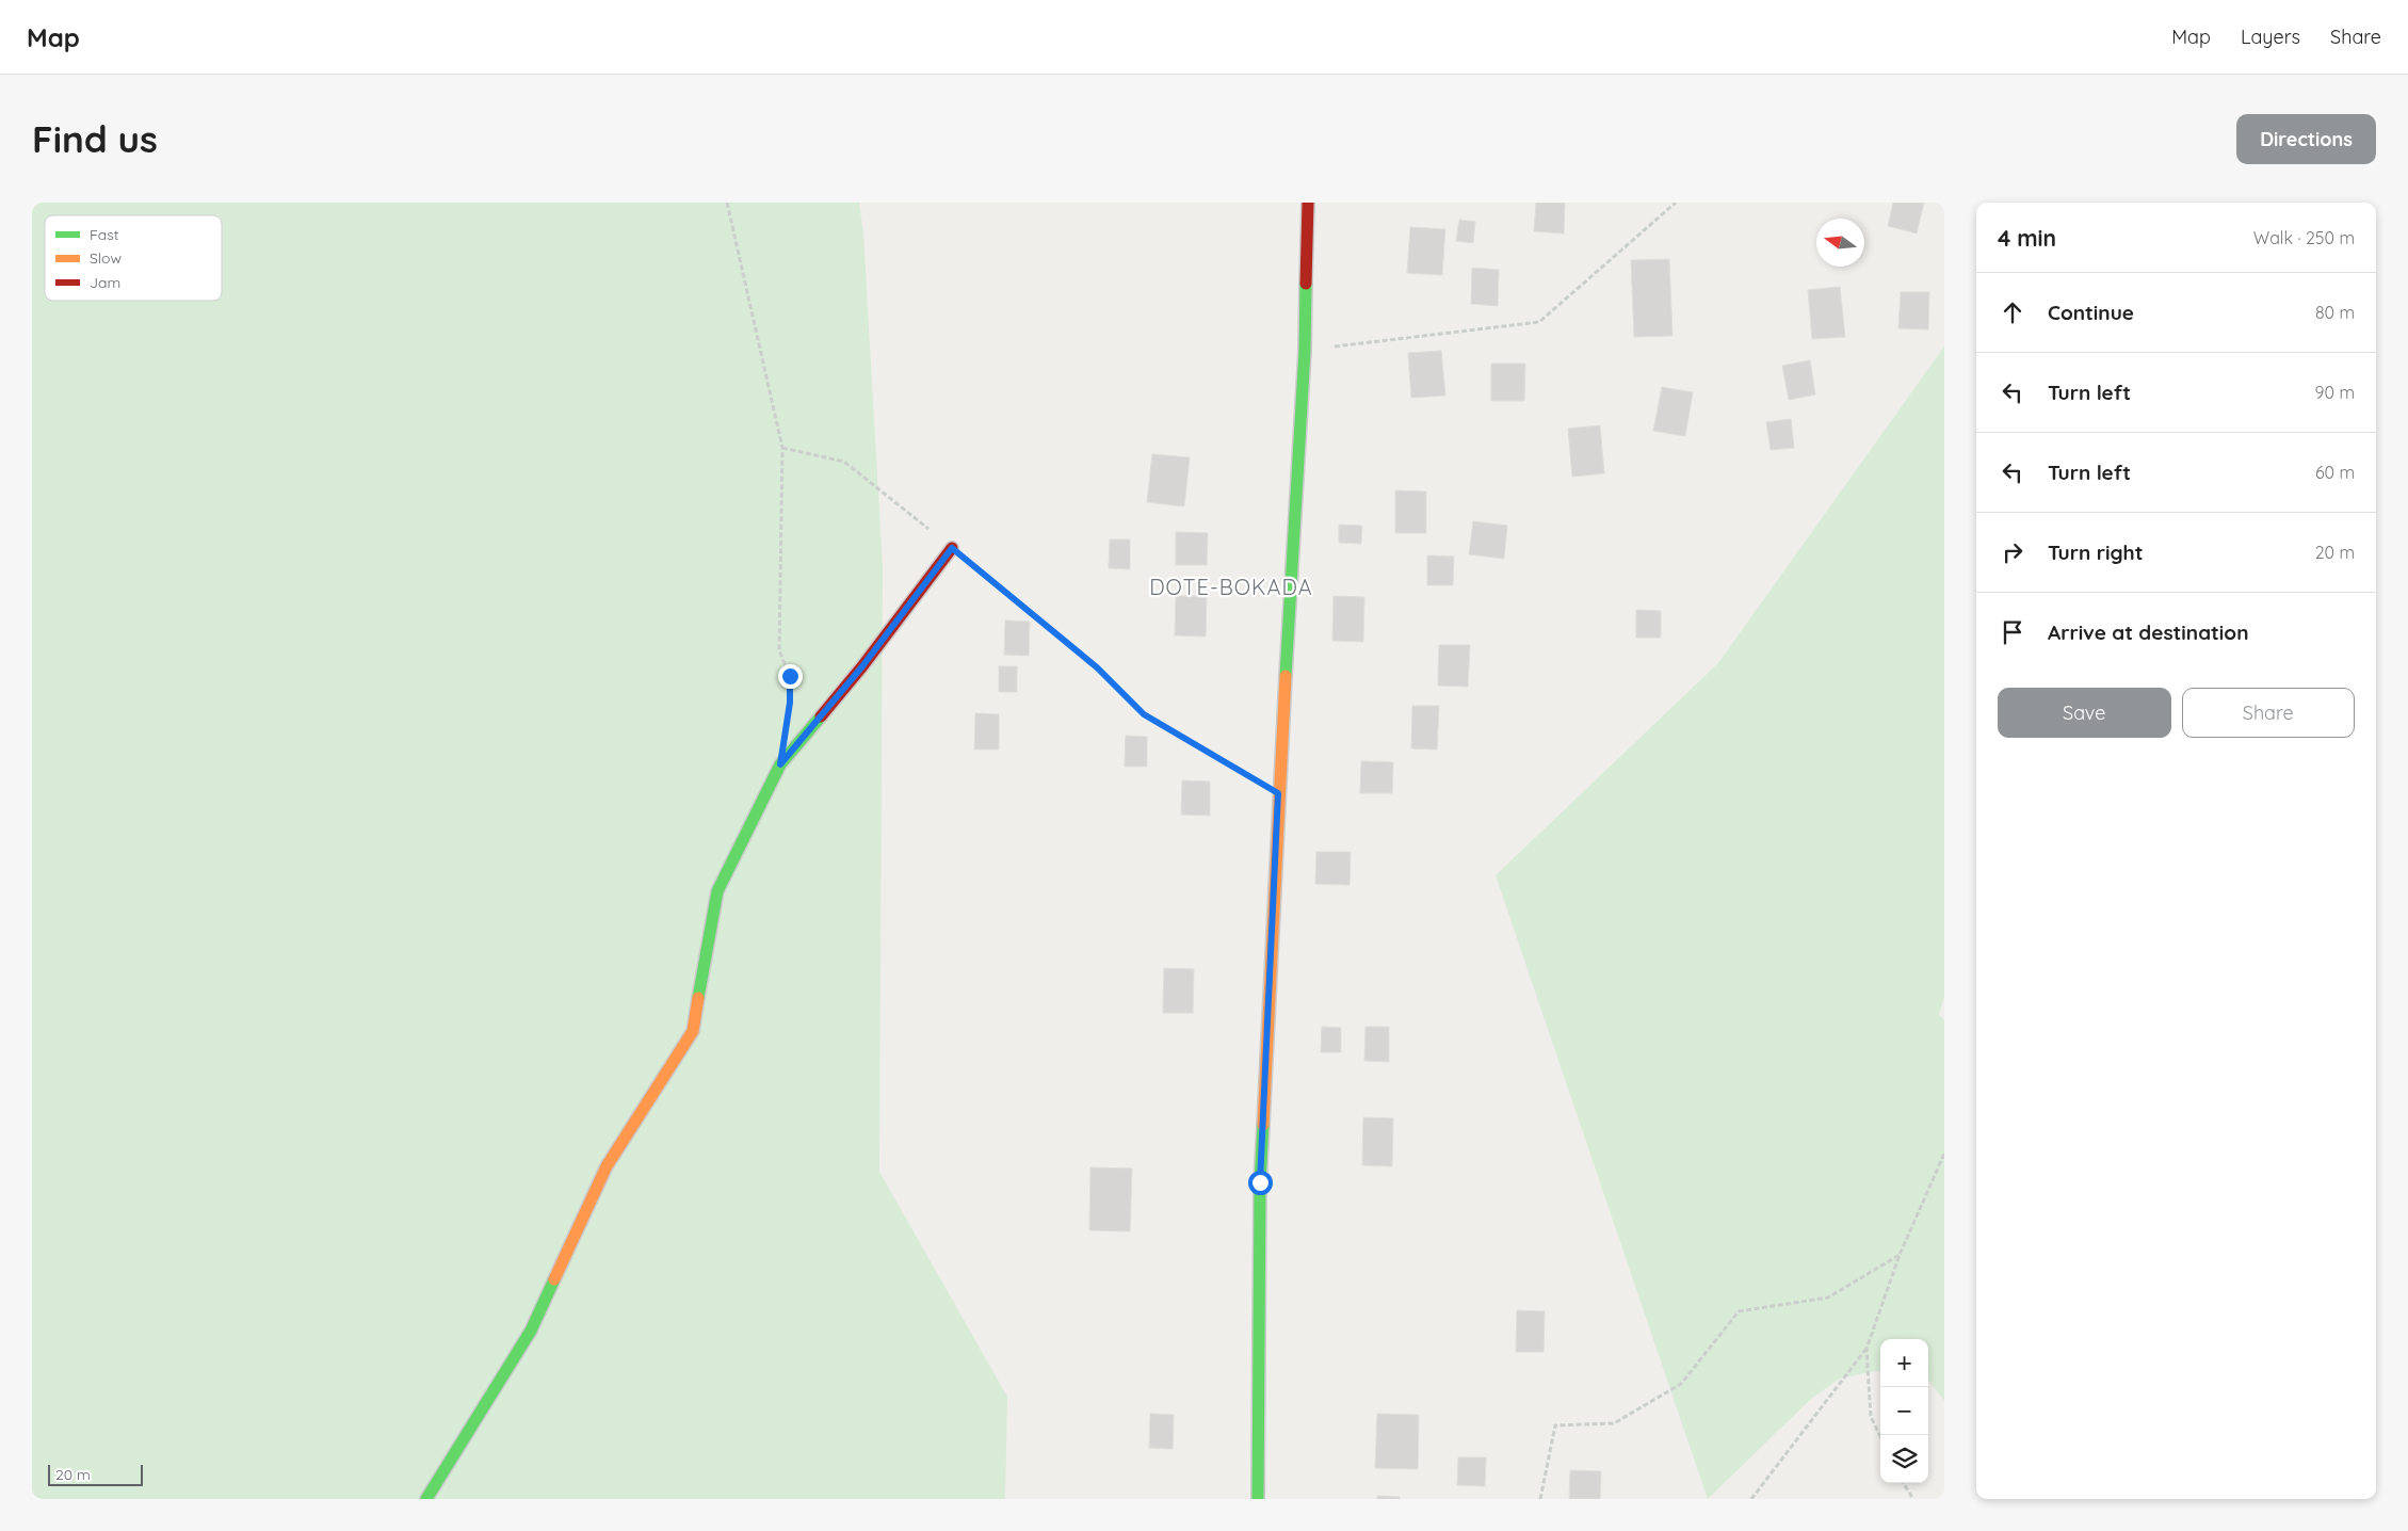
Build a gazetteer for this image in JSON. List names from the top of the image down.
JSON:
{
  "districts": ["DOTE-BOKADA"],
  "legend": ["Fast", "Slow", "Jam"],
  "scale_bar": "20 m",
  "north": "left",
  "page": {
    "header": "Map",
    "nav": ["Map", "Layers", "Share"],
    "buttons": [
      "Directions",
      ["Save", "Share"]
    ],
    "title": "Find us",
    "heading": ["4 min", "Walk · 250 m"],
    "list": [
      ["Continue", "80 m"],
      ["Turn left", "90 m"],
      ["Turn left", "60 m"],
      ["Turn right", "20 m"],
      "Arrive at destination"
    ],
    "map_buttons": ["+", "−"],
    "scale": "20 m"
  }
}
